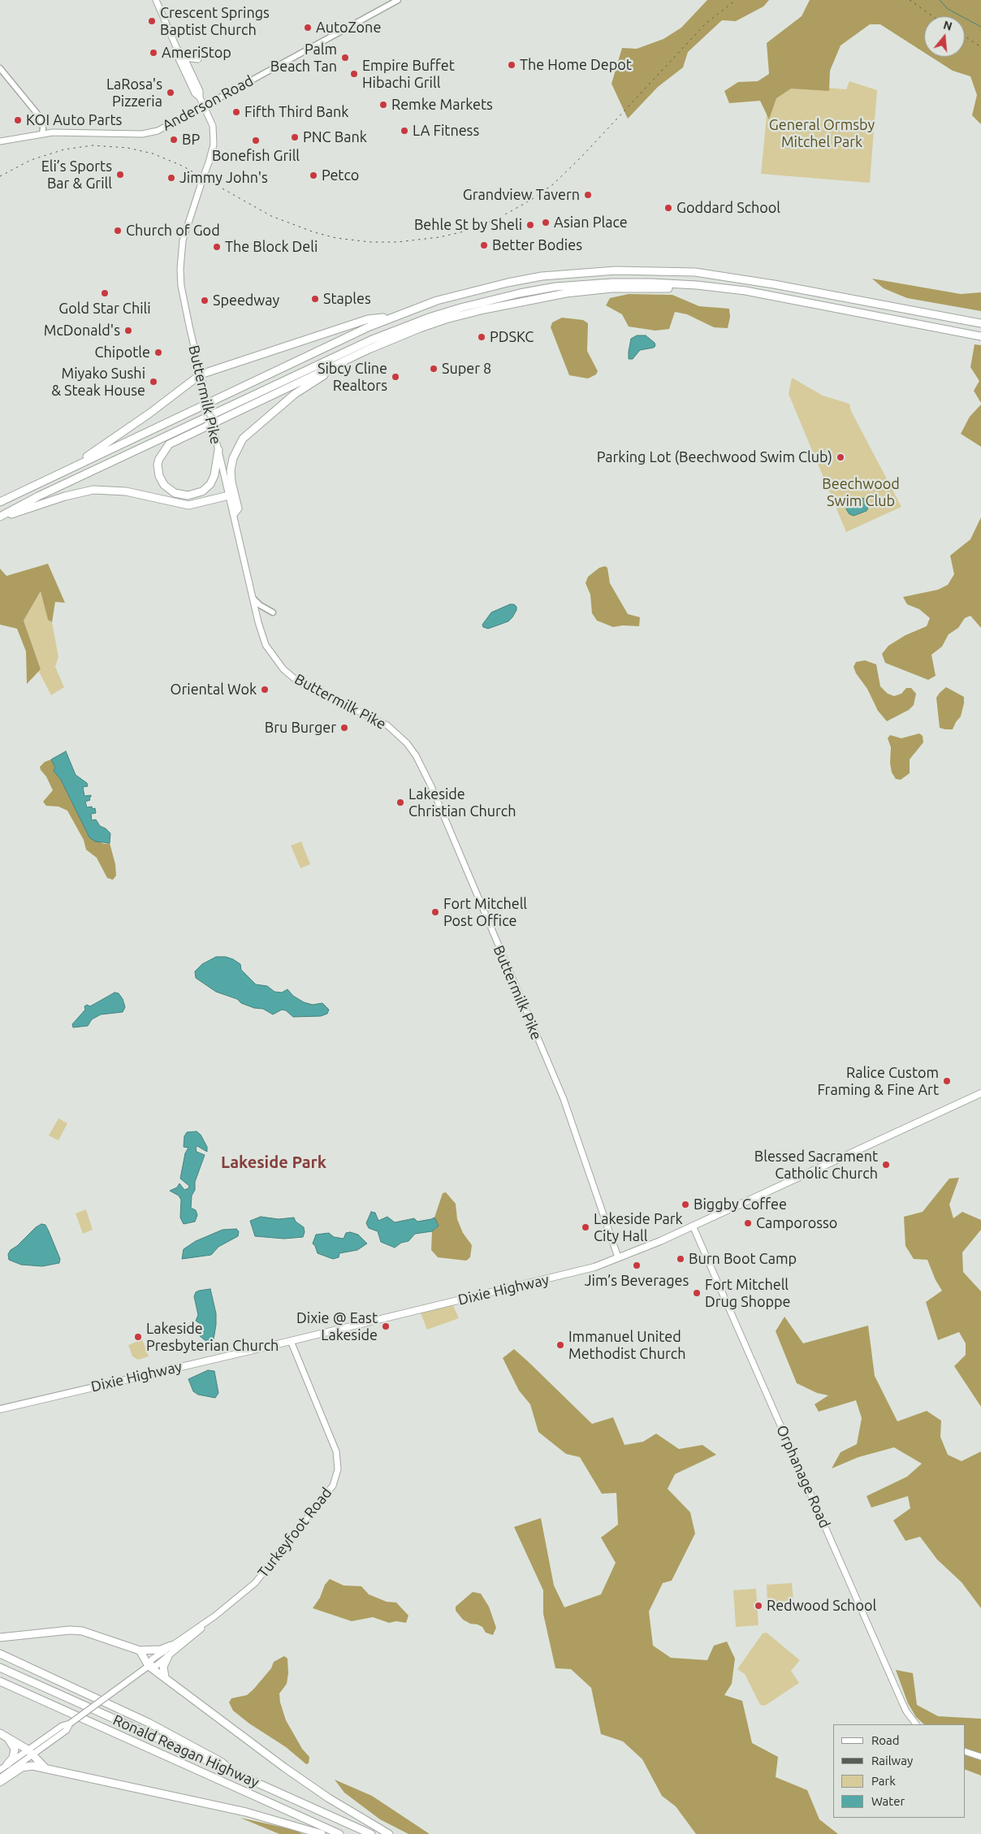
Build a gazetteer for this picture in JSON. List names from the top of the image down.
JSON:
{
  "streets": {
    "highway": ["Ronald Reagan Highway"],
    "main road": [
      "Anderson Road",
      "Buttermilk Pike",
      "Dixie Highway",
      "Orphanage Road",
      "Turkeyfoot Road"
    ]
  },
  "crossings": [
    ["Anderson Road", "Buttermilk Pike"],
    ["Buttermilk Pike", "Dixie Highway"],
    ["Dixie Highway", "Orphanage Road"],
    ["Dixie Highway", "Turkeyfoot Road"]
  ],
  "districts": ["Lakeside Park"],
  "parks": ["General Ormsby Mitchel Park", "Beechwood Swim Club"],
  "places": [
    "Crescent Springs Baptist Church",
    "AutoZone",
    "AmeriStop",
    "Palm Beach Tan",
    "The Home Depot",
    "Empire Buffet Hibachi Grill",
    "LaRosa's Pizzeria",
    "Remke Markets",
    "Fifth Third Bank",
    "KOI Auto Parts",
    "LA Fitness",
    "PNC Bank",
    "BP",
    "Bonefish Grill",
    "Eli’s Sports Bar & Grill",
    "Petco",
    "Jimmy John's",
    "Grandview Tavern",
    "Goddard School",
    "Asian Place",
    "Behle St by Sheli",
    "Church of God",
    "Better Bodies",
    "The Block Deli",
    "Gold Star Chili",
    "Staples",
    "Speedway",
    "McDonald's",
    "PDSKC",
    "Chipotle",
    "Super 8",
    "Sibcy Cline Realtors",
    "Miyako Sushi & Steak House",
    "Parking Lot (Beechwood Swim Club)",
    "Oriental Wok",
    "Bru Burger",
    "Lakeside Christian Church",
    "Fort Mitchell Post Office",
    "Ralice Custom Framing & Fine Art",
    "Blessed Sacrament Catholic Church",
    "Biggby Coffee",
    "Camporosso",
    "Lakeside Park City Hall",
    "Burn Boot Camp",
    "Jim’s Beverages",
    "Fort Mitchell Drug Shoppe",
    "Dixie @ East Lakeside",
    "Lakeside Presbyterian Church",
    "Immanuel United Methodist Church",
    "Redwood School"
  ],
  "legend": [
    "Road",
    "Railway",
    "Park",
    "Water"
  ],
  "north": "top"
}
